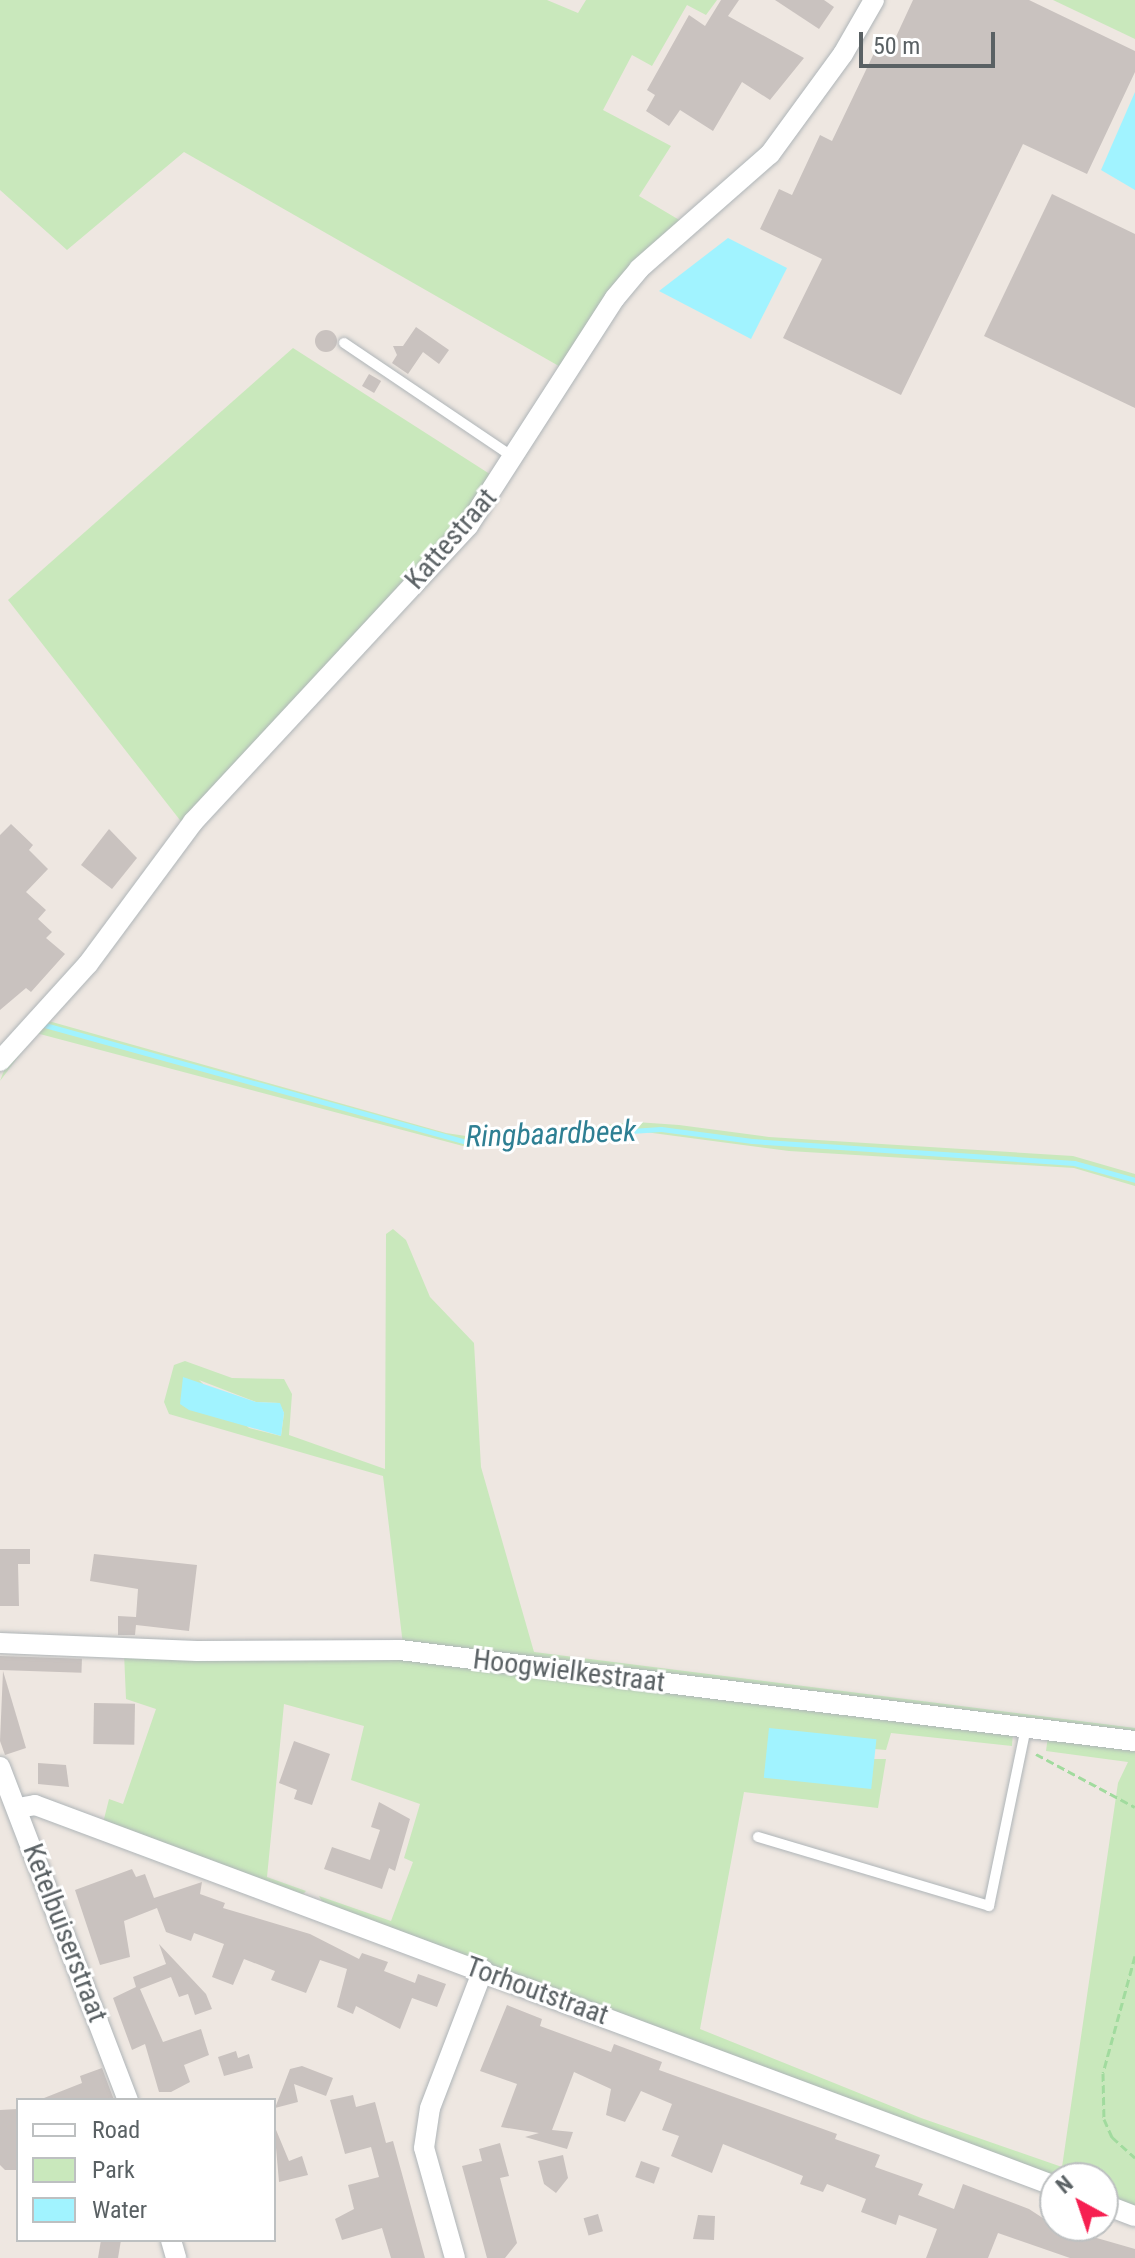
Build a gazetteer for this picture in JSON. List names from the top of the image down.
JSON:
{
  "streets": {
    "street": [
      "Kattestraat",
      "Hoogwielkestraat",
      "Ketelbuiserstraat",
      "Torhoutstraat"
    ]
  },
  "crossings": [
    ["Ketelbuiserstraat", "Torhoutstraat"]
  ],
  "water": ["Ringbaardbeek"],
  "legend": ["Road", "Park", "Water"],
  "scale_bar": "50 m",
  "north": "top left"
}
